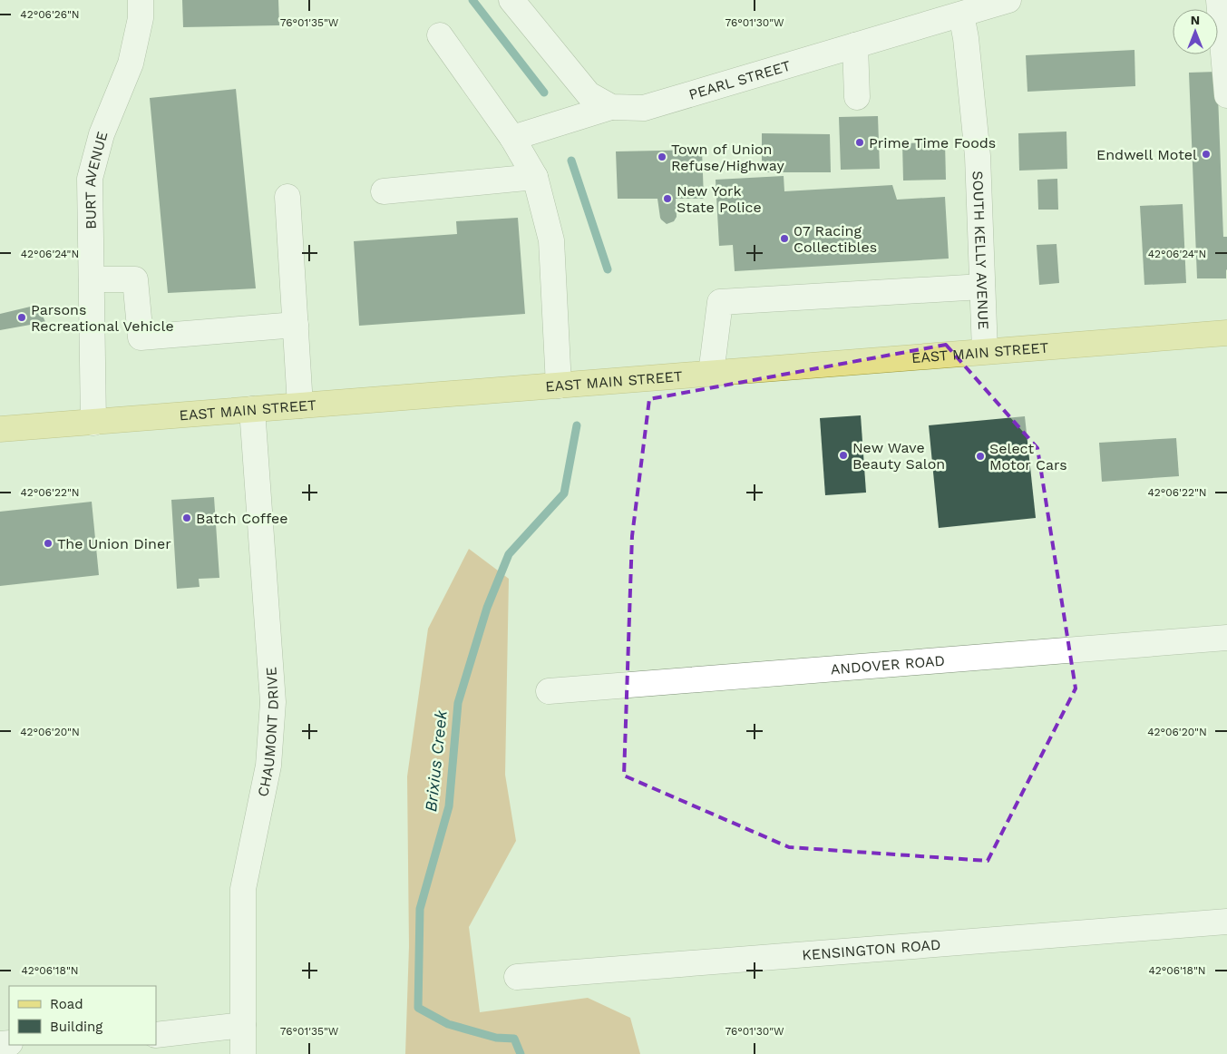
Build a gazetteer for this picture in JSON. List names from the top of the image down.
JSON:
{
  "streets": {
    "main road": ["EAST MAIN STREET"],
    "street": [
      "PEARL STREET",
      "BURT AVENUE",
      "SOUTH KELLY AVENUE",
      "ANDOVER ROAD",
      "CHAUMONT DRIVE",
      "KENSINGTON ROAD"
    ]
  },
  "crossings": [
    ["PEARL STREET", "SOUTH KELLY AVENUE"],
    ["BURT AVENUE", "EAST MAIN STREET"],
    ["SOUTH KELLY AVENUE", "EAST MAIN STREET"],
    ["EAST MAIN STREET", "CHAUMONT DRIVE"]
  ],
  "water": ["Brixius Creek"],
  "places": [
    "Prime Time Foods",
    "Endwell Motel",
    "Town of Union Refuse/Highway",
    "New York State Police",
    "07 Racing Collectibles",
    "Parsons Recreational Vehicle",
    "New Wave Beauty Salon",
    "Select Motor Cars",
    "Batch Coffee",
    "The Union Diner"
  ],
  "legend": ["Road", "Building"],
  "north": "top",
  "coordinates": [
    "42°06'26\"N",
    "76°01'35\"W",
    "76°01'30\"W",
    "42°06'24\"N",
    "42°06'22\"N",
    "42°06'20\"N",
    "42°06'18\"N"
  ]
}
